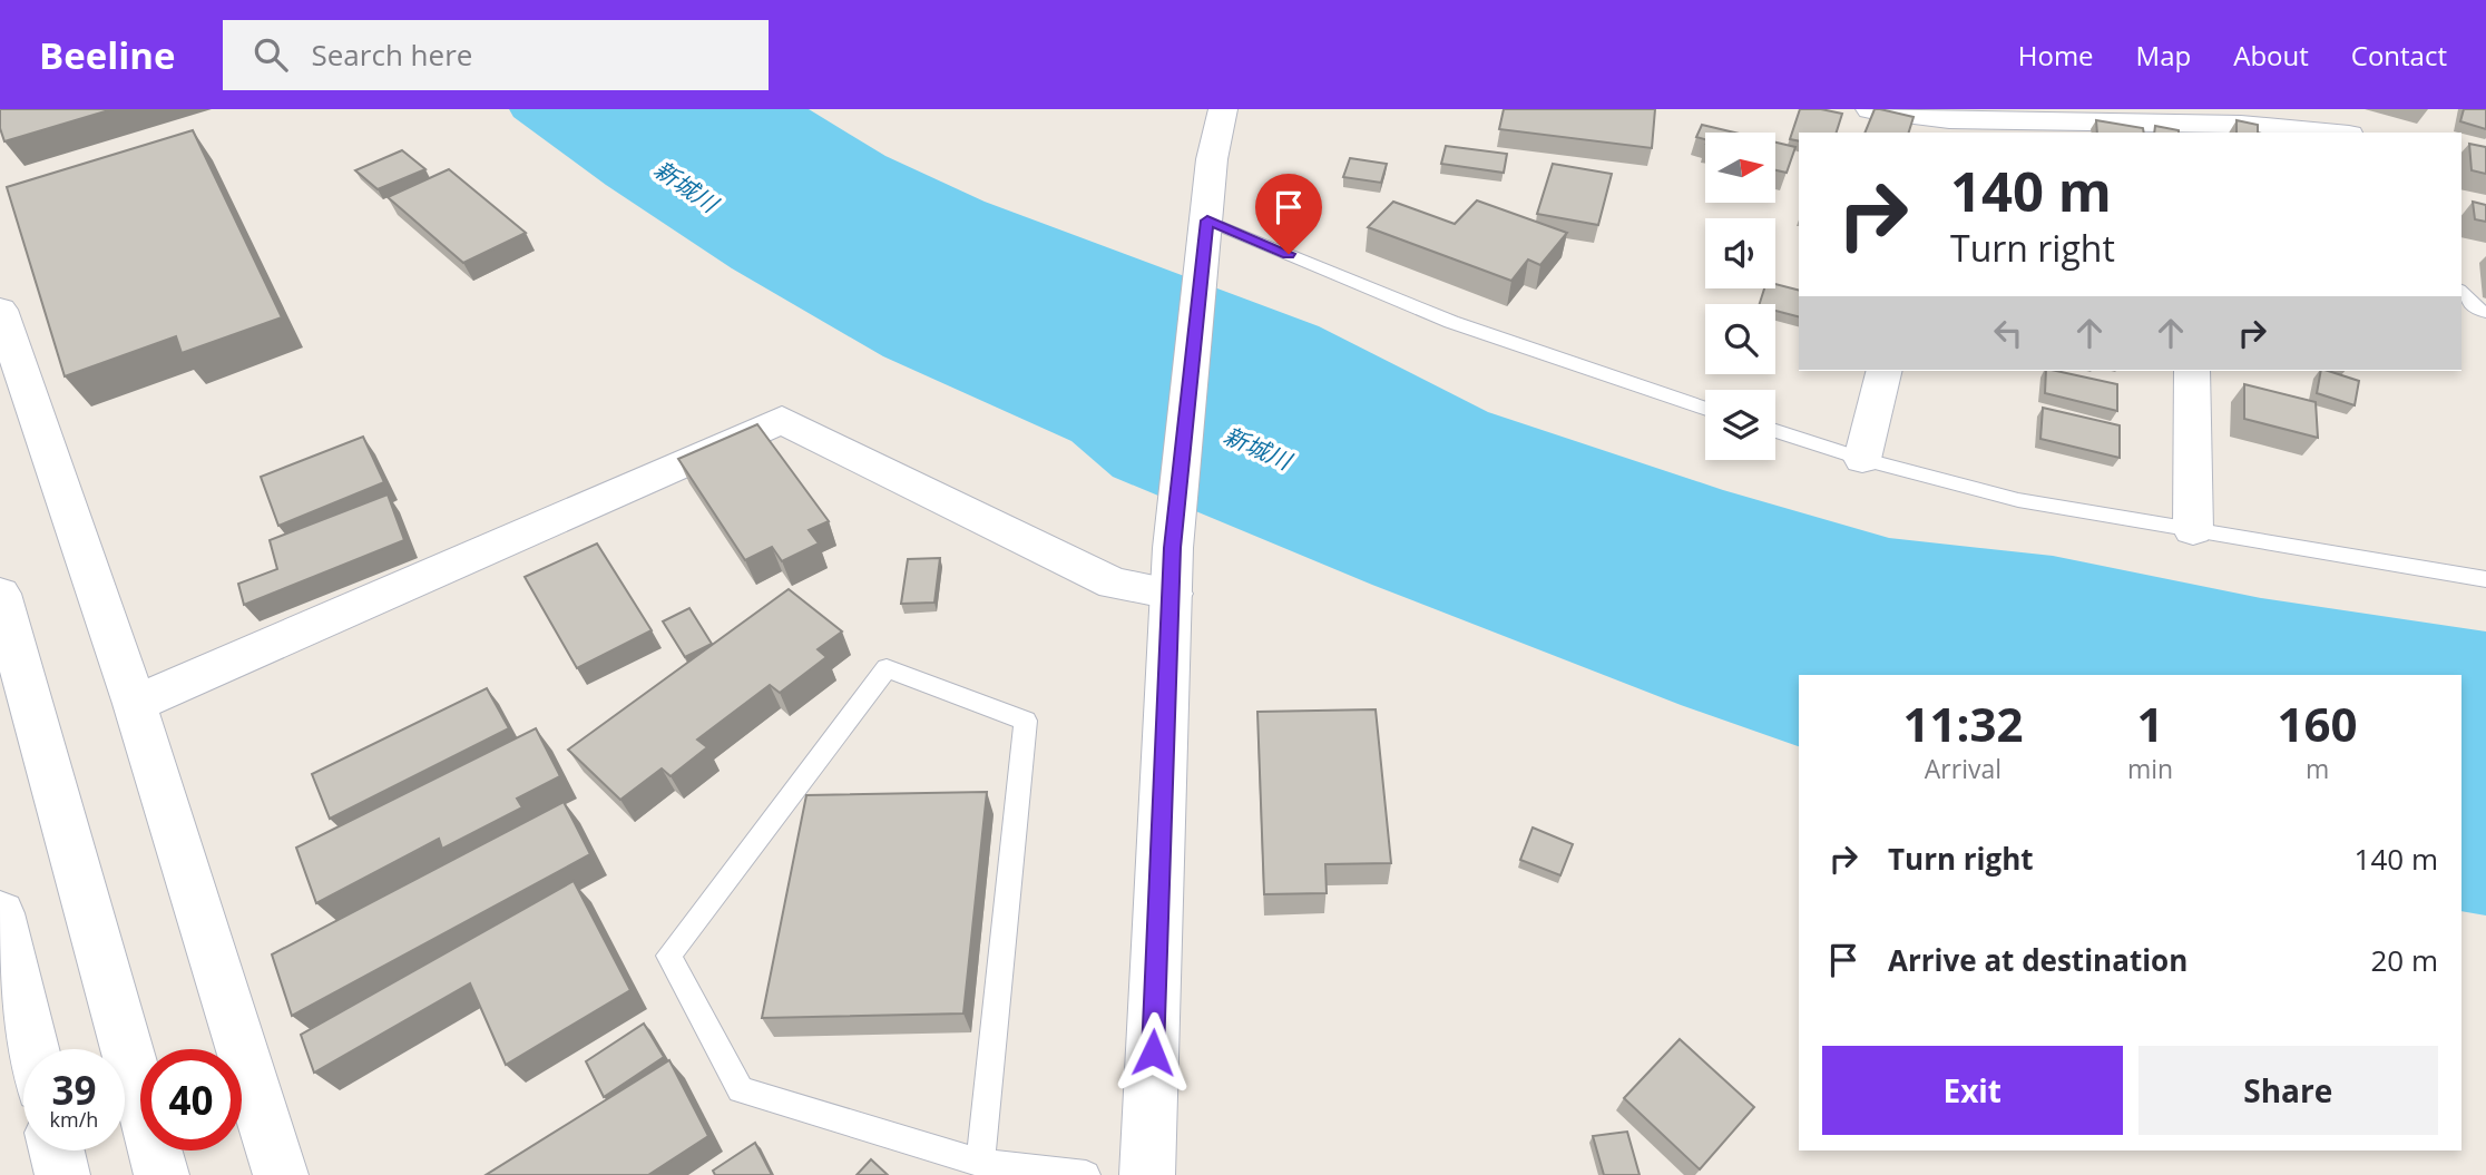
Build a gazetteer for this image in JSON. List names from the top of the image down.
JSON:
{
  "water": ["新城川"],
  "north": "right",
  "page": {
    "header": "Beeline",
    "search": "Search here",
    "nav": [
      "Home",
      "Map",
      "About",
      "Contact"
    ],
    "turn": ["140 m", "Turn right"],
    "eta": [
      "11:32",
      "Arrival",
      "1",
      "min",
      "160",
      "m"
    ],
    "list": [
      {
        "name": "Turn right",
        "value": "140 m"
      },
      {
        "name": "Arrive at destination",
        "value": "20 m"
      }
    ],
    "buttons": ["Exit", "Share"],
    "speed": "39 km/h",
    "limit": "40"
  }
}
